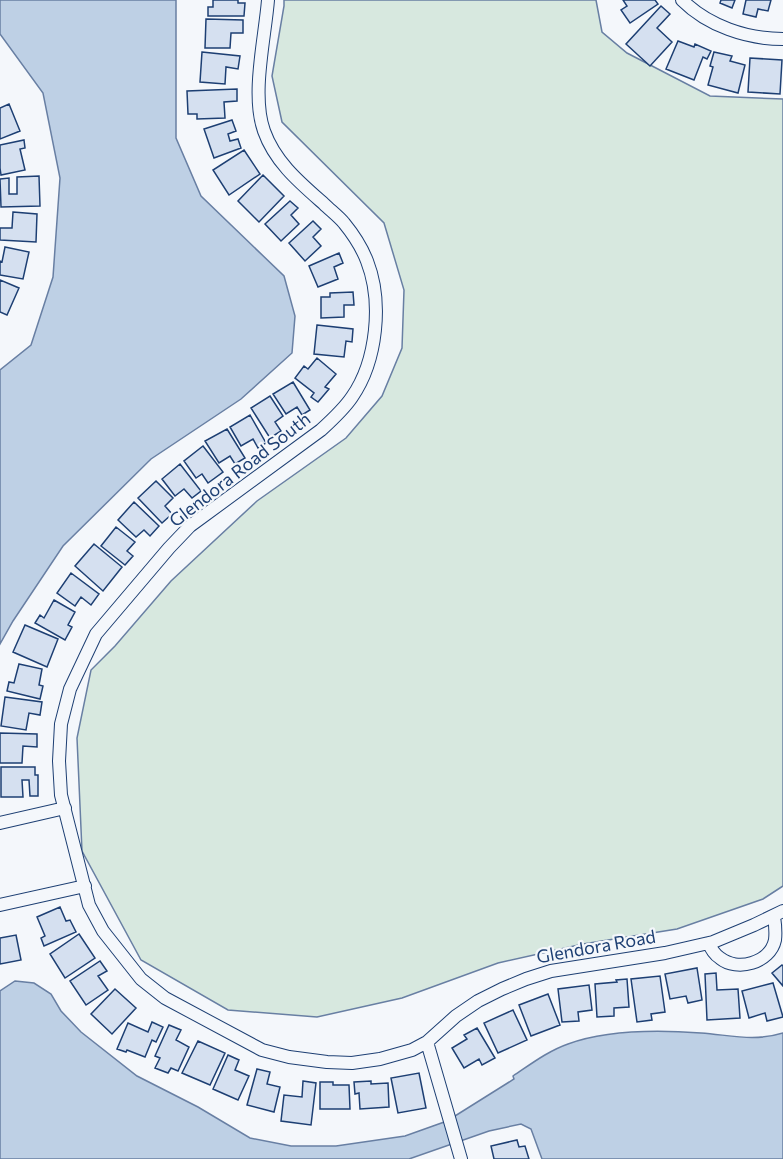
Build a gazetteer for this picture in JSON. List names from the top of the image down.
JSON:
{
  "streets": {
    "street": ["Glendora Road South", "Glendora Road"]
  },
  "crossings": [
    ["Glendora Road South", "Glendora Road"]
  ]
}
